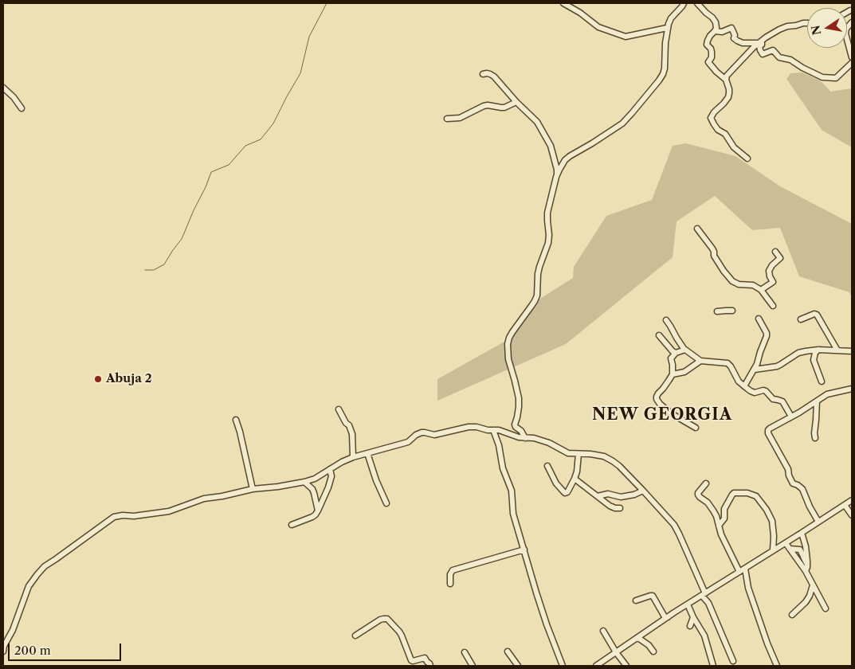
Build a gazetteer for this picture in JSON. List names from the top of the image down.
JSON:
{
  "districts": ["NEW GEORGIA"],
  "places": ["Abuja 2"],
  "scale_bar": "200 m",
  "north": "left"
}
